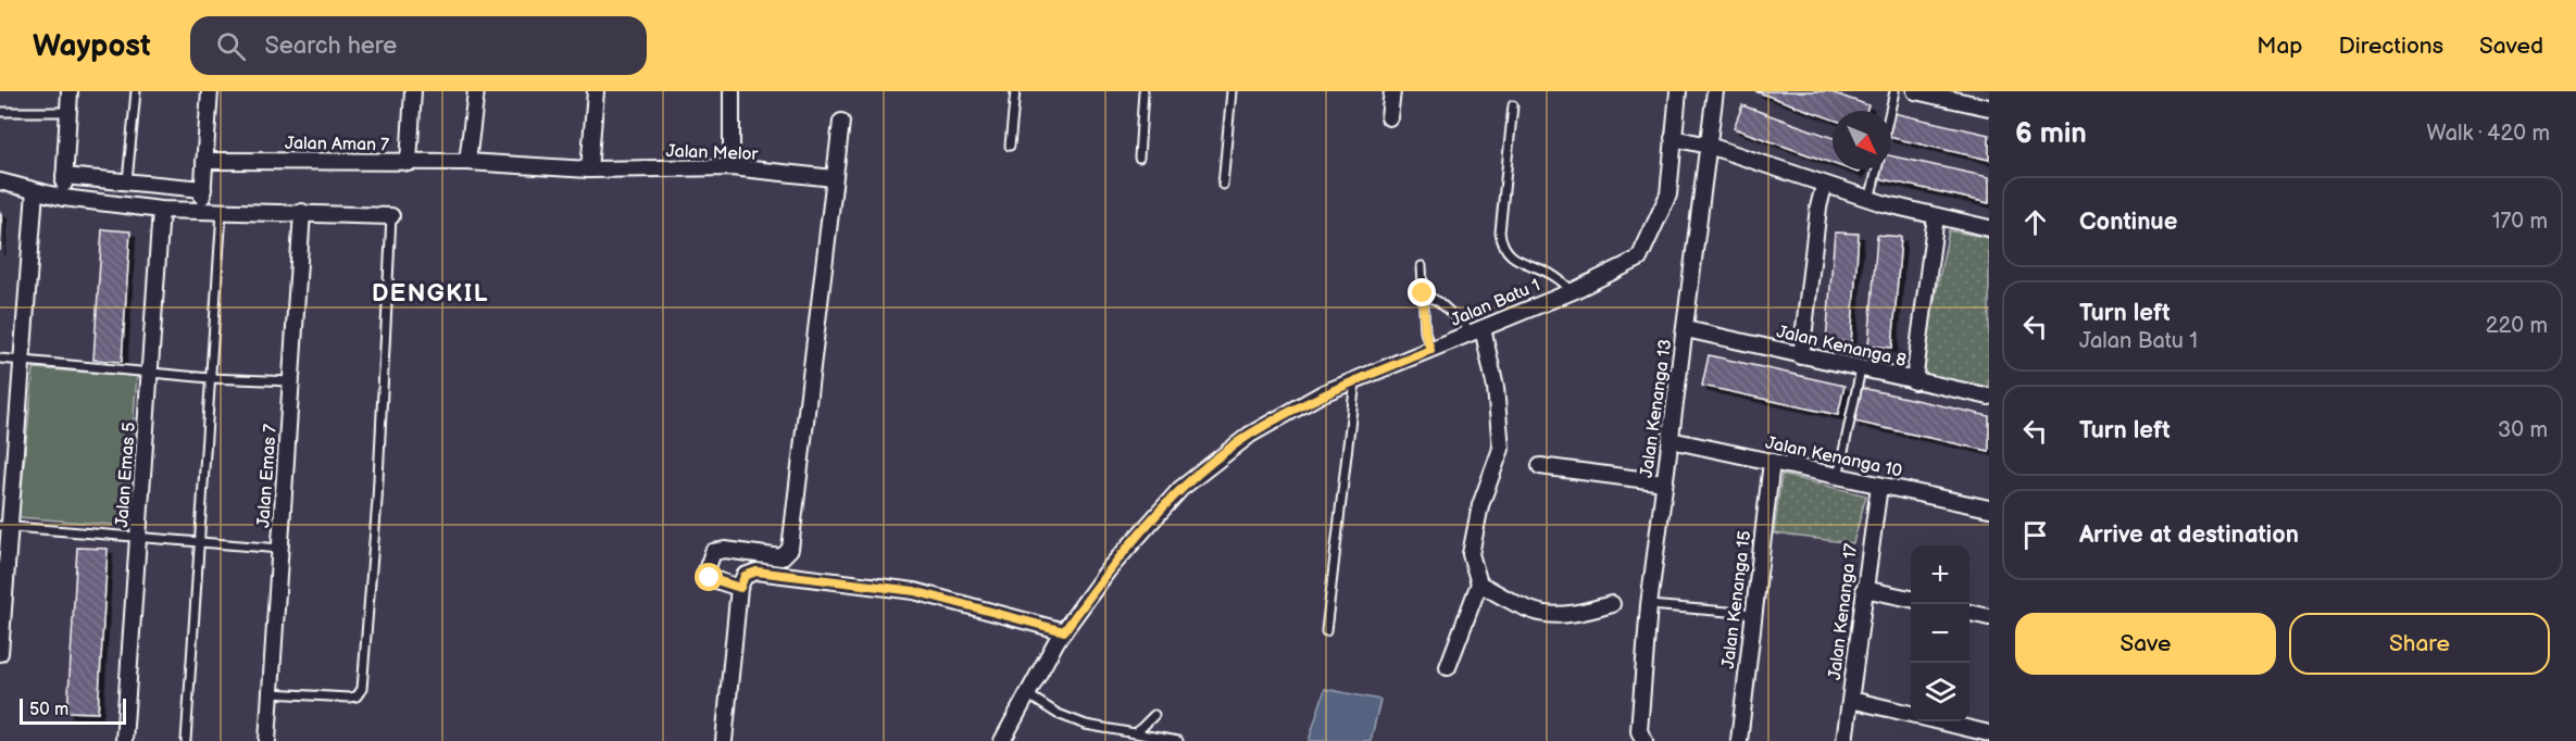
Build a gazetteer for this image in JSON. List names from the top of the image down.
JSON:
{
  "streets": {
    "street": [
      "Jalan Aman 7",
      "Jalan Melor",
      "Jalan Batu 1",
      "Jalan Kenanga 8",
      "Jalan Kenanga 13",
      "Jalan Kenanga 10",
      "Jalan Emas 5",
      "Jalan Emas 7",
      "Jalan Kenanga 15",
      "Jalan Kenanga 17"
    ]
  },
  "crossings": [
    ["Jalan Aman 7", "Jalan Melor"],
    ["Jalan Kenanga 8", "Jalan Kenanga 13"],
    ["Jalan Kenanga 13", "Jalan Kenanga 10"],
    ["Jalan Kenanga 10", "Jalan Kenanga 15"],
    ["Jalan Kenanga 10", "Jalan Kenanga 17"]
  ],
  "districts": ["DENGKIL"],
  "scale_bar": "50 m",
  "north": "bottom right",
  "page": {
    "header": "Waypost",
    "search": "Search here",
    "nav": ["Map", "Directions", "Saved"],
    "heading": ["6 min", "Walk · 420 m"],
    "list": [
      ["Continue", "170 m"],
      ["Turn left", "Jalan Batu 1", "220 m"],
      ["Turn left", "30 m"],
      "Arrive at destination"
    ],
    "map_buttons": ["+", "−"],
    "buttons": ["Save", "Share"],
    "scale": "50 m"
  }
}
